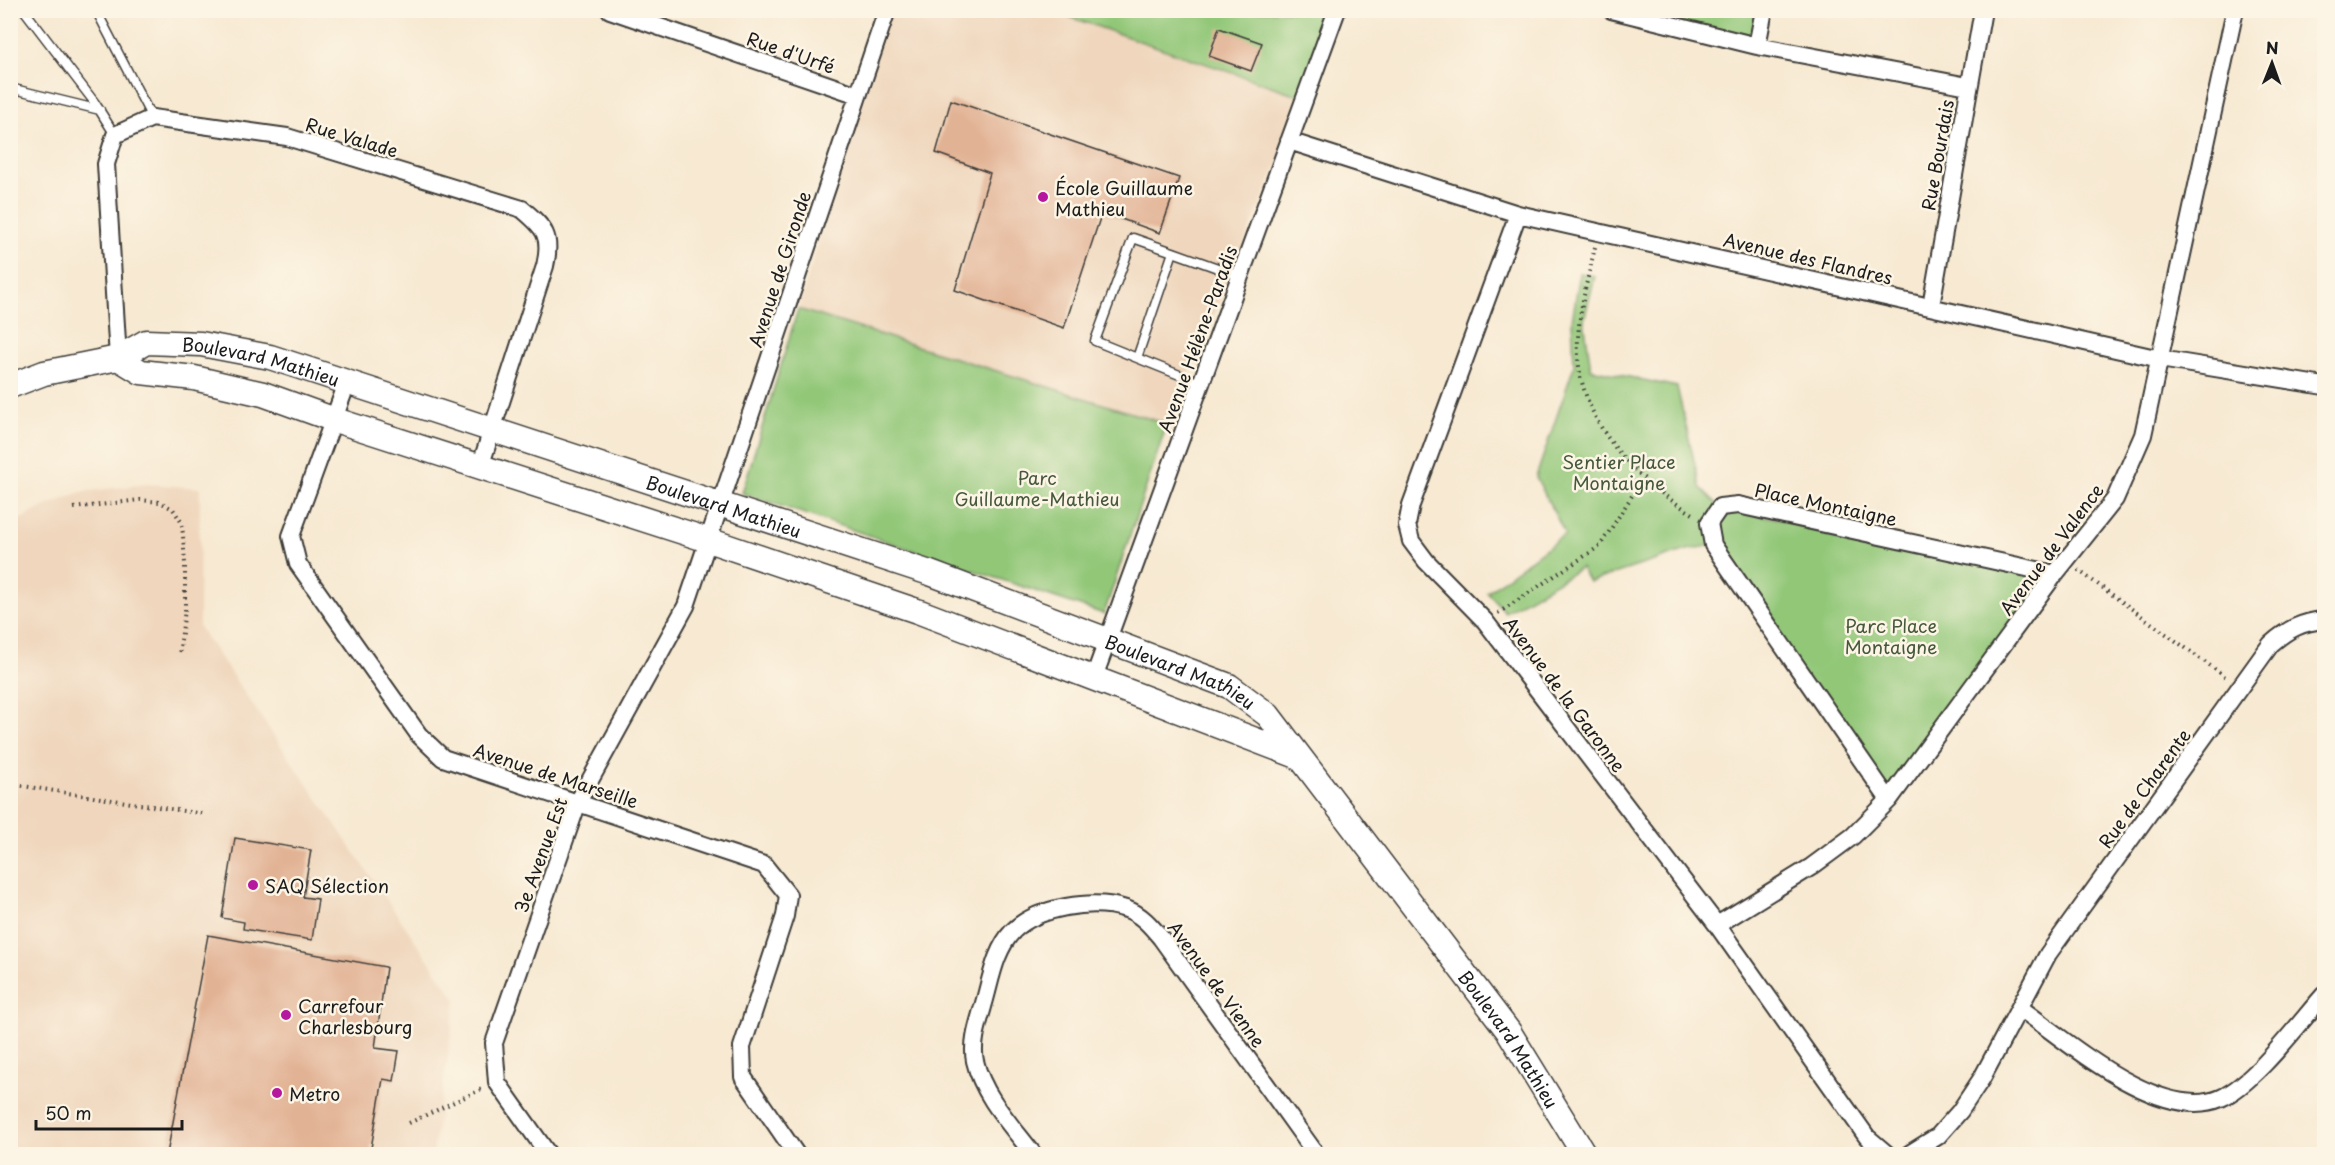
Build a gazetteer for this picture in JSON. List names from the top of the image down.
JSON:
{
  "streets": {
    "street": [
      "Rue d'Urfé",
      "Rue Valade",
      "Rue Bourdais",
      "Avenue des Flandres",
      "Avenue de Gironde",
      "Avenue Hélène-Paradis",
      "Boulevard Mathieu",
      "Place Montaigne",
      "Avenue de Valence",
      "Avenue de la Garonne",
      "Avenue de Marseille",
      "Rue de Charente",
      "3e Avenue Est",
      "Avenue de Vienne"
    ]
  },
  "crossings": [
    ["Rue d'Urfé", "Avenue de Gironde"],
    ["Rue Valade", "Boulevard Mathieu"],
    ["Rue Bourdais", "Avenue des Flandres"],
    ["Avenue des Flandres", "Avenue Hélène-Paradis"],
    ["Avenue des Flandres", "Avenue de Valence"],
    ["Avenue des Flandres", "Avenue de la Garonne"],
    ["Avenue de Gironde", "Boulevard Mathieu"],
    ["Avenue de Gironde", "3e Avenue Est"],
    ["Avenue Hélène-Paradis", "Boulevard Mathieu"],
    ["Boulevard Mathieu", "Avenue de Marseille"],
    ["Boulevard Mathieu", "3e Avenue Est"],
    ["Place Montaigne", "Avenue de Valence"],
    ["Avenue de Valence", "Avenue de la Garonne"],
    ["Avenue de Marseille", "3e Avenue Est"]
  ],
  "parks": ["Sentier Place Montaigne", "Parc Guillaume-Mathieu", "Parc Place Montaigne"],
  "places": [
    "École Guillaume Mathieu",
    "SAQ Sélection",
    "Carrefour Charlesbourg",
    "Metro"
  ],
  "scale_bar": "50 m",
  "north": "top"
}
